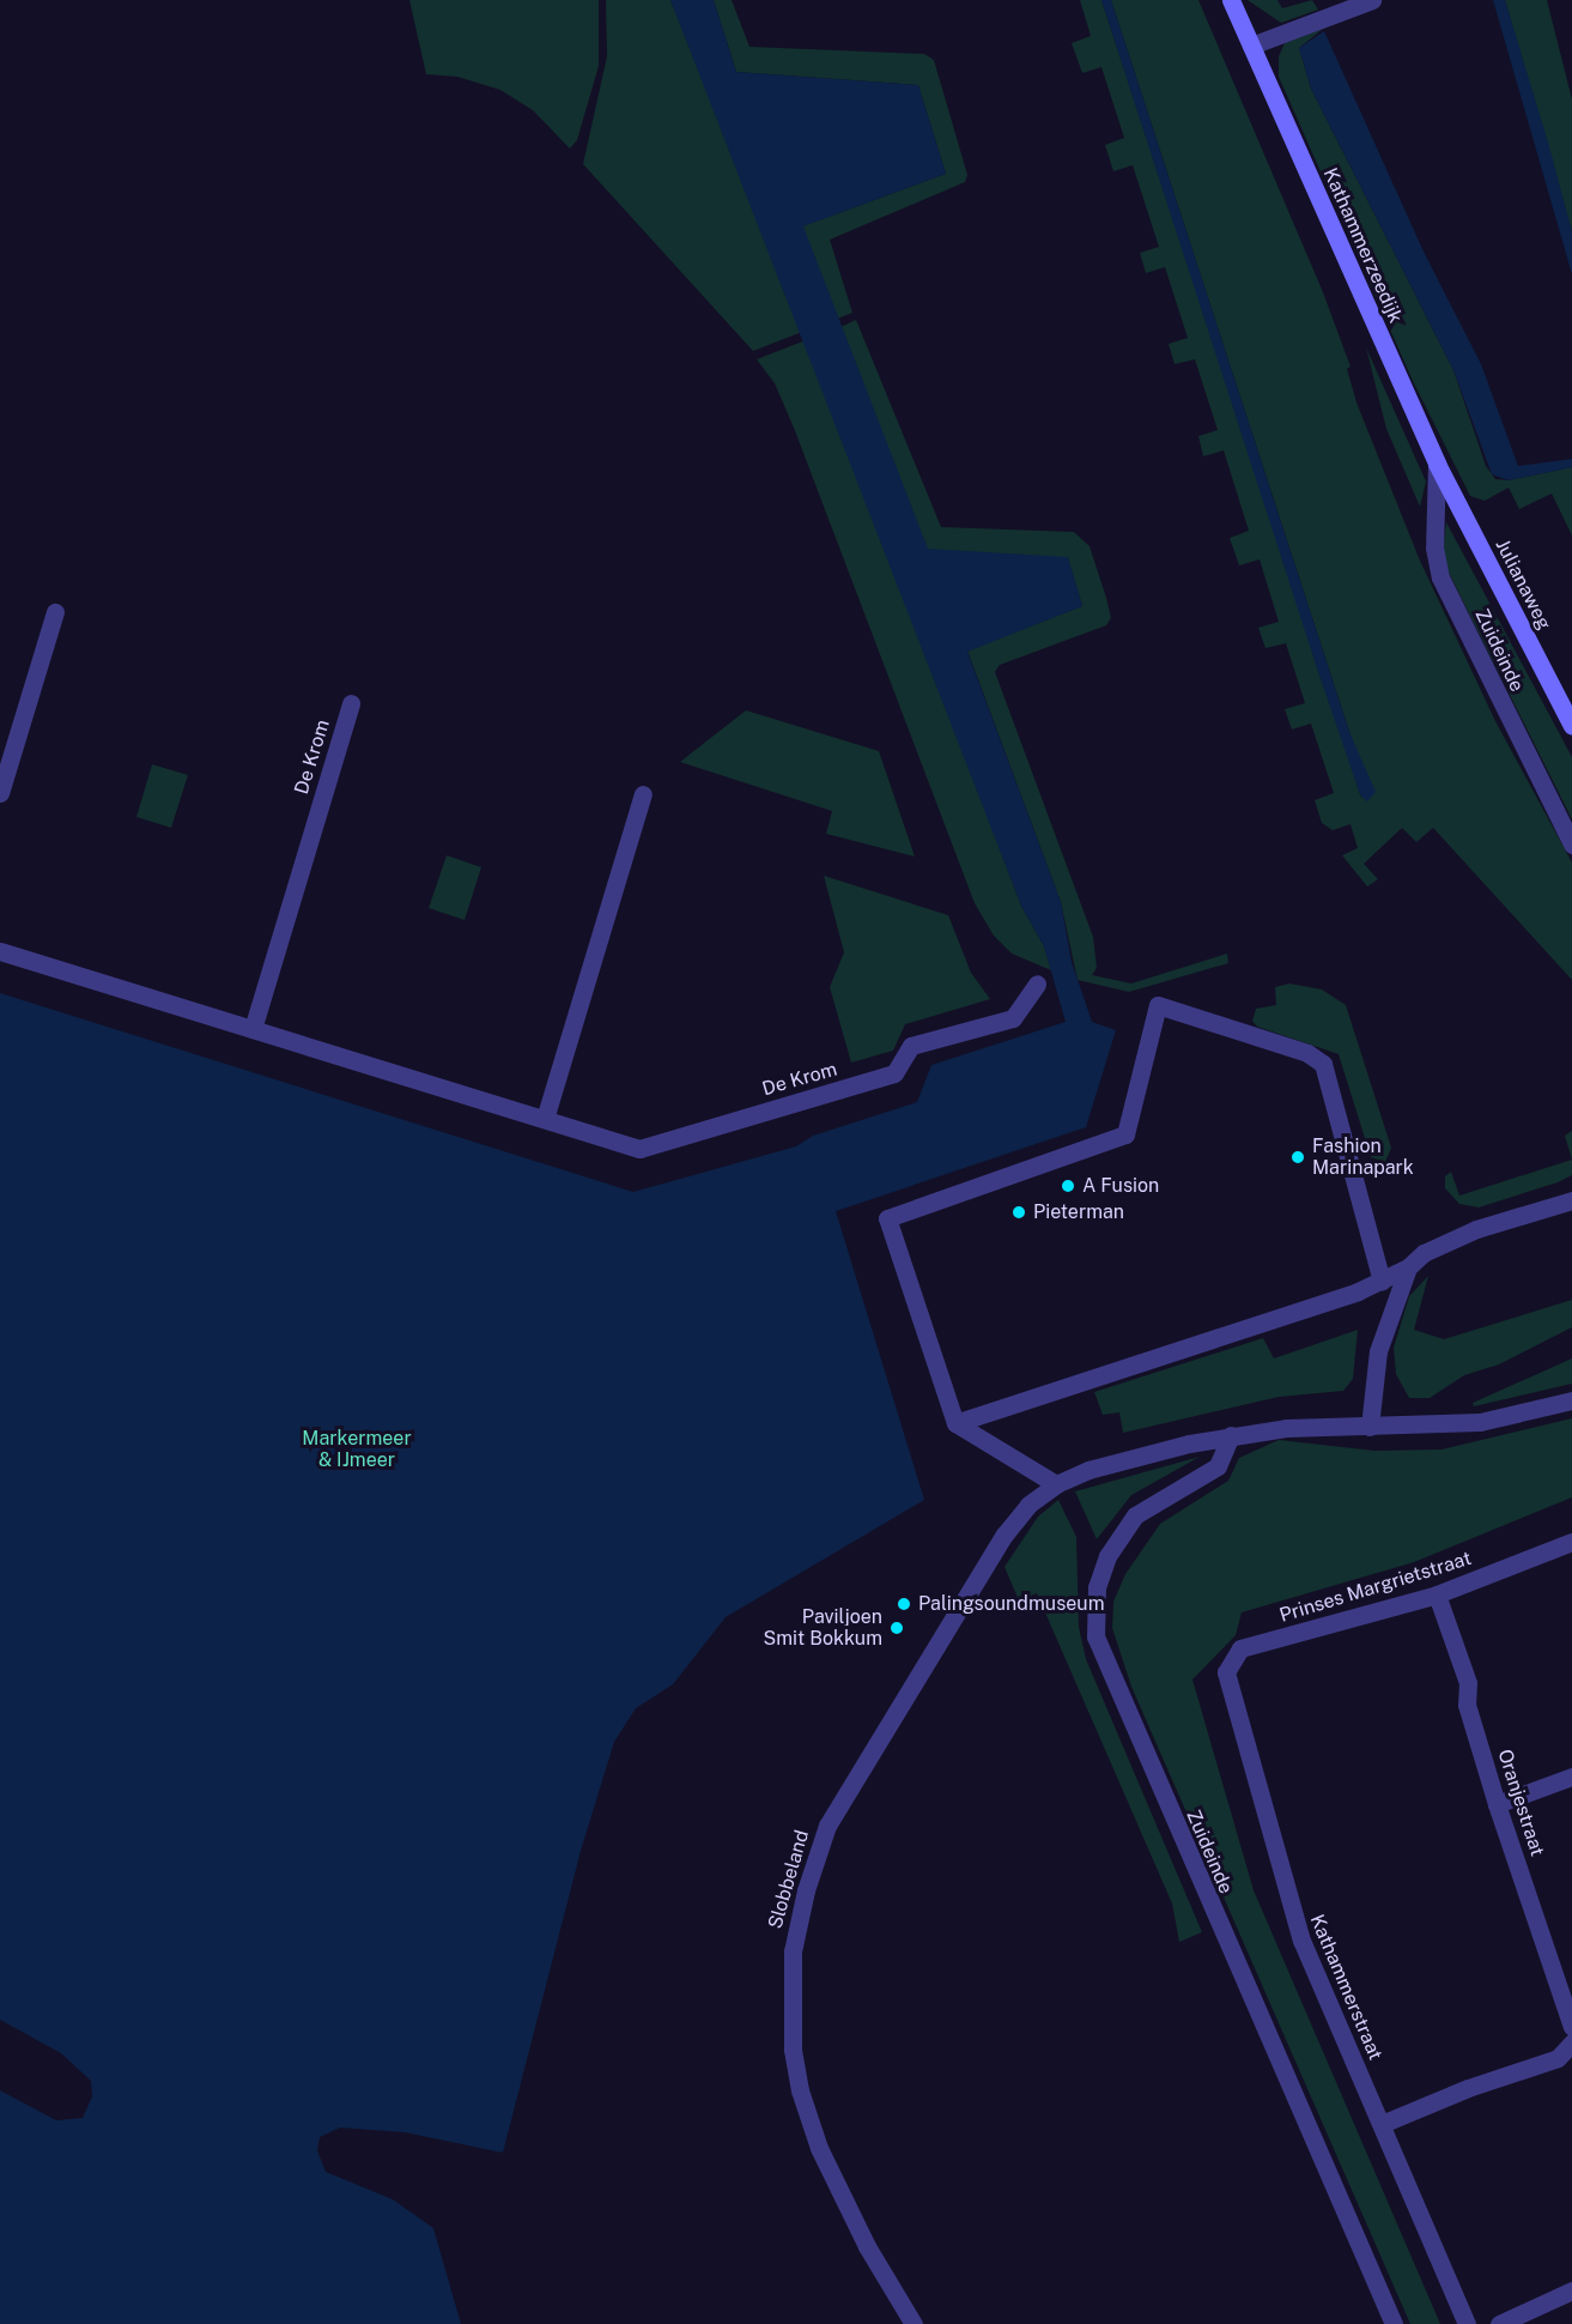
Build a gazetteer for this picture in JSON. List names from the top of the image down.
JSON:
{
  "streets": {
    "main road": ["Kathammerzeedijk", "Julianaweg"],
    "street": [
      "Zuideinde",
      "De Krom",
      "Prinses Margrietstraat",
      "Oranjestraat",
      "Slobbeland",
      "Kathammerstraat"
    ]
  },
  "crossings": [
    ["Kathammerzeedijk", "Julianaweg"],
    ["Kathammerzeedijk", "Zuideinde"],
    ["Julianaweg", "Zuideinde"],
    ["Zuideinde", "Slobbeland"],
    ["Prinses Margrietstraat", "Oranjestraat"],
    ["Prinses Margrietstraat", "Kathammerstraat"]
  ],
  "parks": ["Markermeer & IJmeer"],
  "places": [
    "Fashion Marinapark",
    "A Fusion",
    "Pieterman",
    "Palingsoundmuseum",
    "Paviljoen Smit Bokkum"
  ]
}
